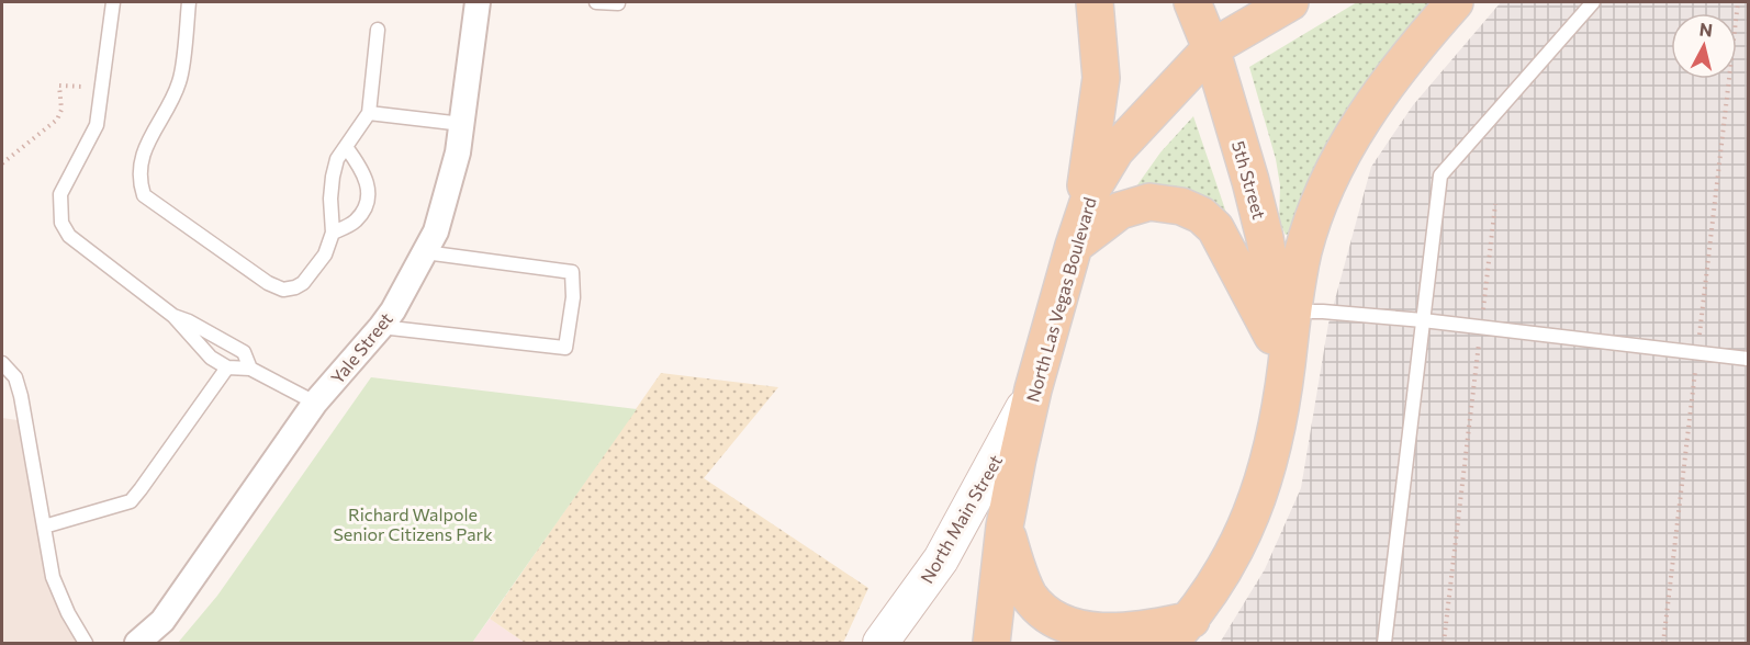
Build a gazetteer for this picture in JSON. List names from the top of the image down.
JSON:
{
  "streets": {
    "main road": ["5th Street", "North Las Vegas Boulevard", "North Main Street"],
    "street": ["Yale Street"]
  },
  "crossings": [
    ["5th Street", "North Las Vegas Boulevard"],
    ["North Las Vegas Boulevard", "North Main Street"]
  ],
  "parks": ["Richard Walpole Senior Citizens Park"],
  "north": "top"
}
